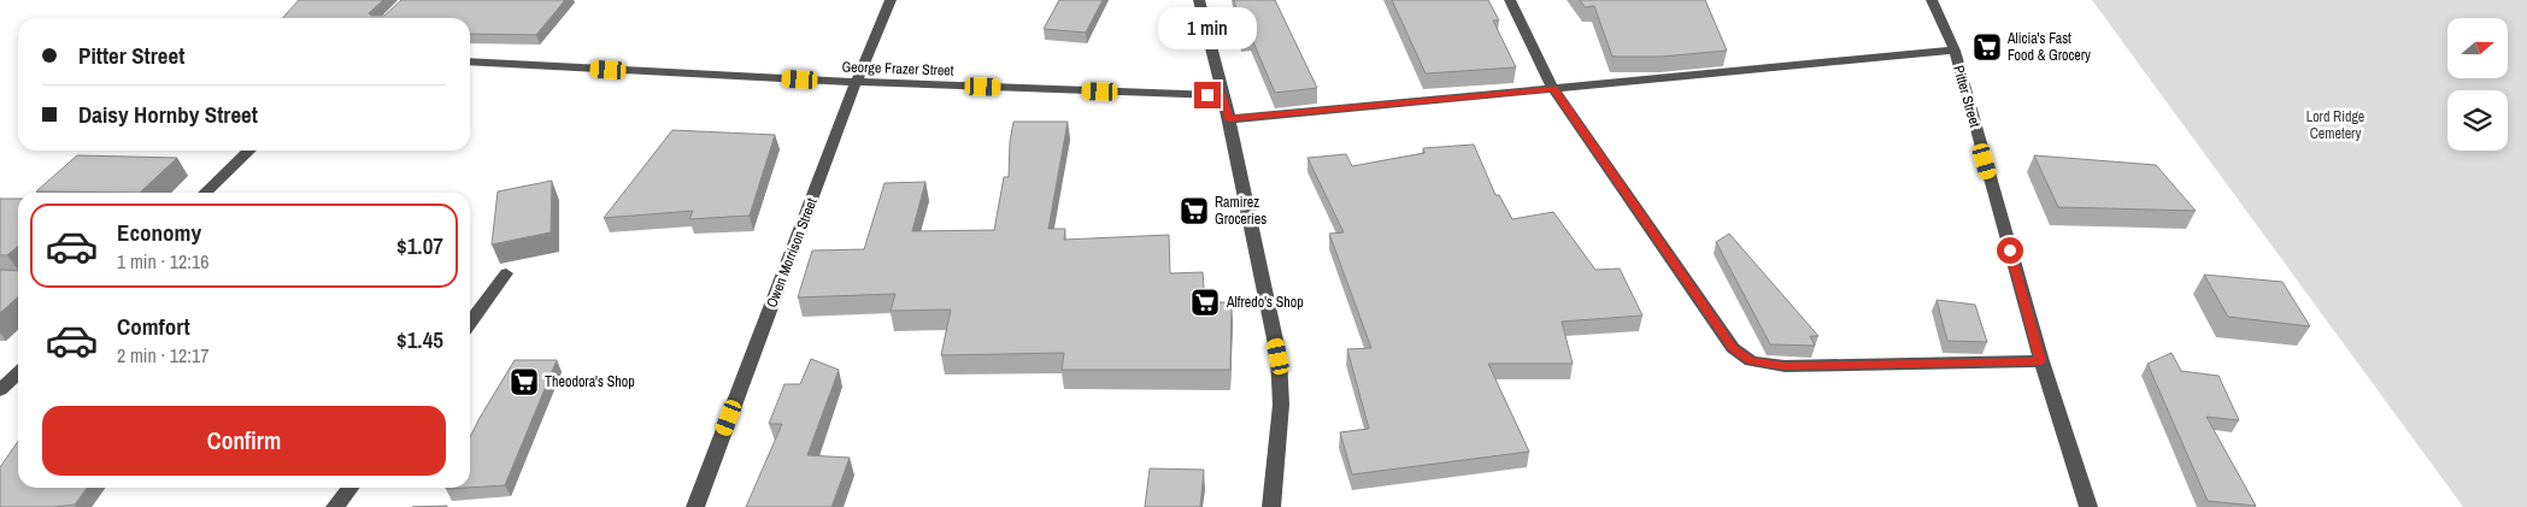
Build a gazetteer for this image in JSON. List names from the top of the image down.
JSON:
{
  "streets": {
    "street": ["George Frazer Street", "Pitter Street", "Owen Morrison Street"]
  },
  "crossings": [
    ["George Frazer Street", "Owen Morrison Street"]
  ],
  "parks": ["Lord Ridge Cemetery"],
  "places": {
    "supermarket": [
      "Alicia's Fast Food & Grocery",
      "Ramirez Groceries",
      "Alfredo's Shop",
      "Theodora's Shop"
    ]
  },
  "north": "right",
  "page": {
    "bubble": "1 min",
    "banner": ["Pitter Street", "Daisy Hornby Street"],
    "list": [
      {
        "name": "Economy",
        "note": "1 min · 12:16",
        "value": "$1.07"
      },
      {
        "name": "Comfort",
        "note": "2 min · 12:17",
        "value": "$1.45"
      }
    ],
    "buttons": "Confirm"
  }
}
